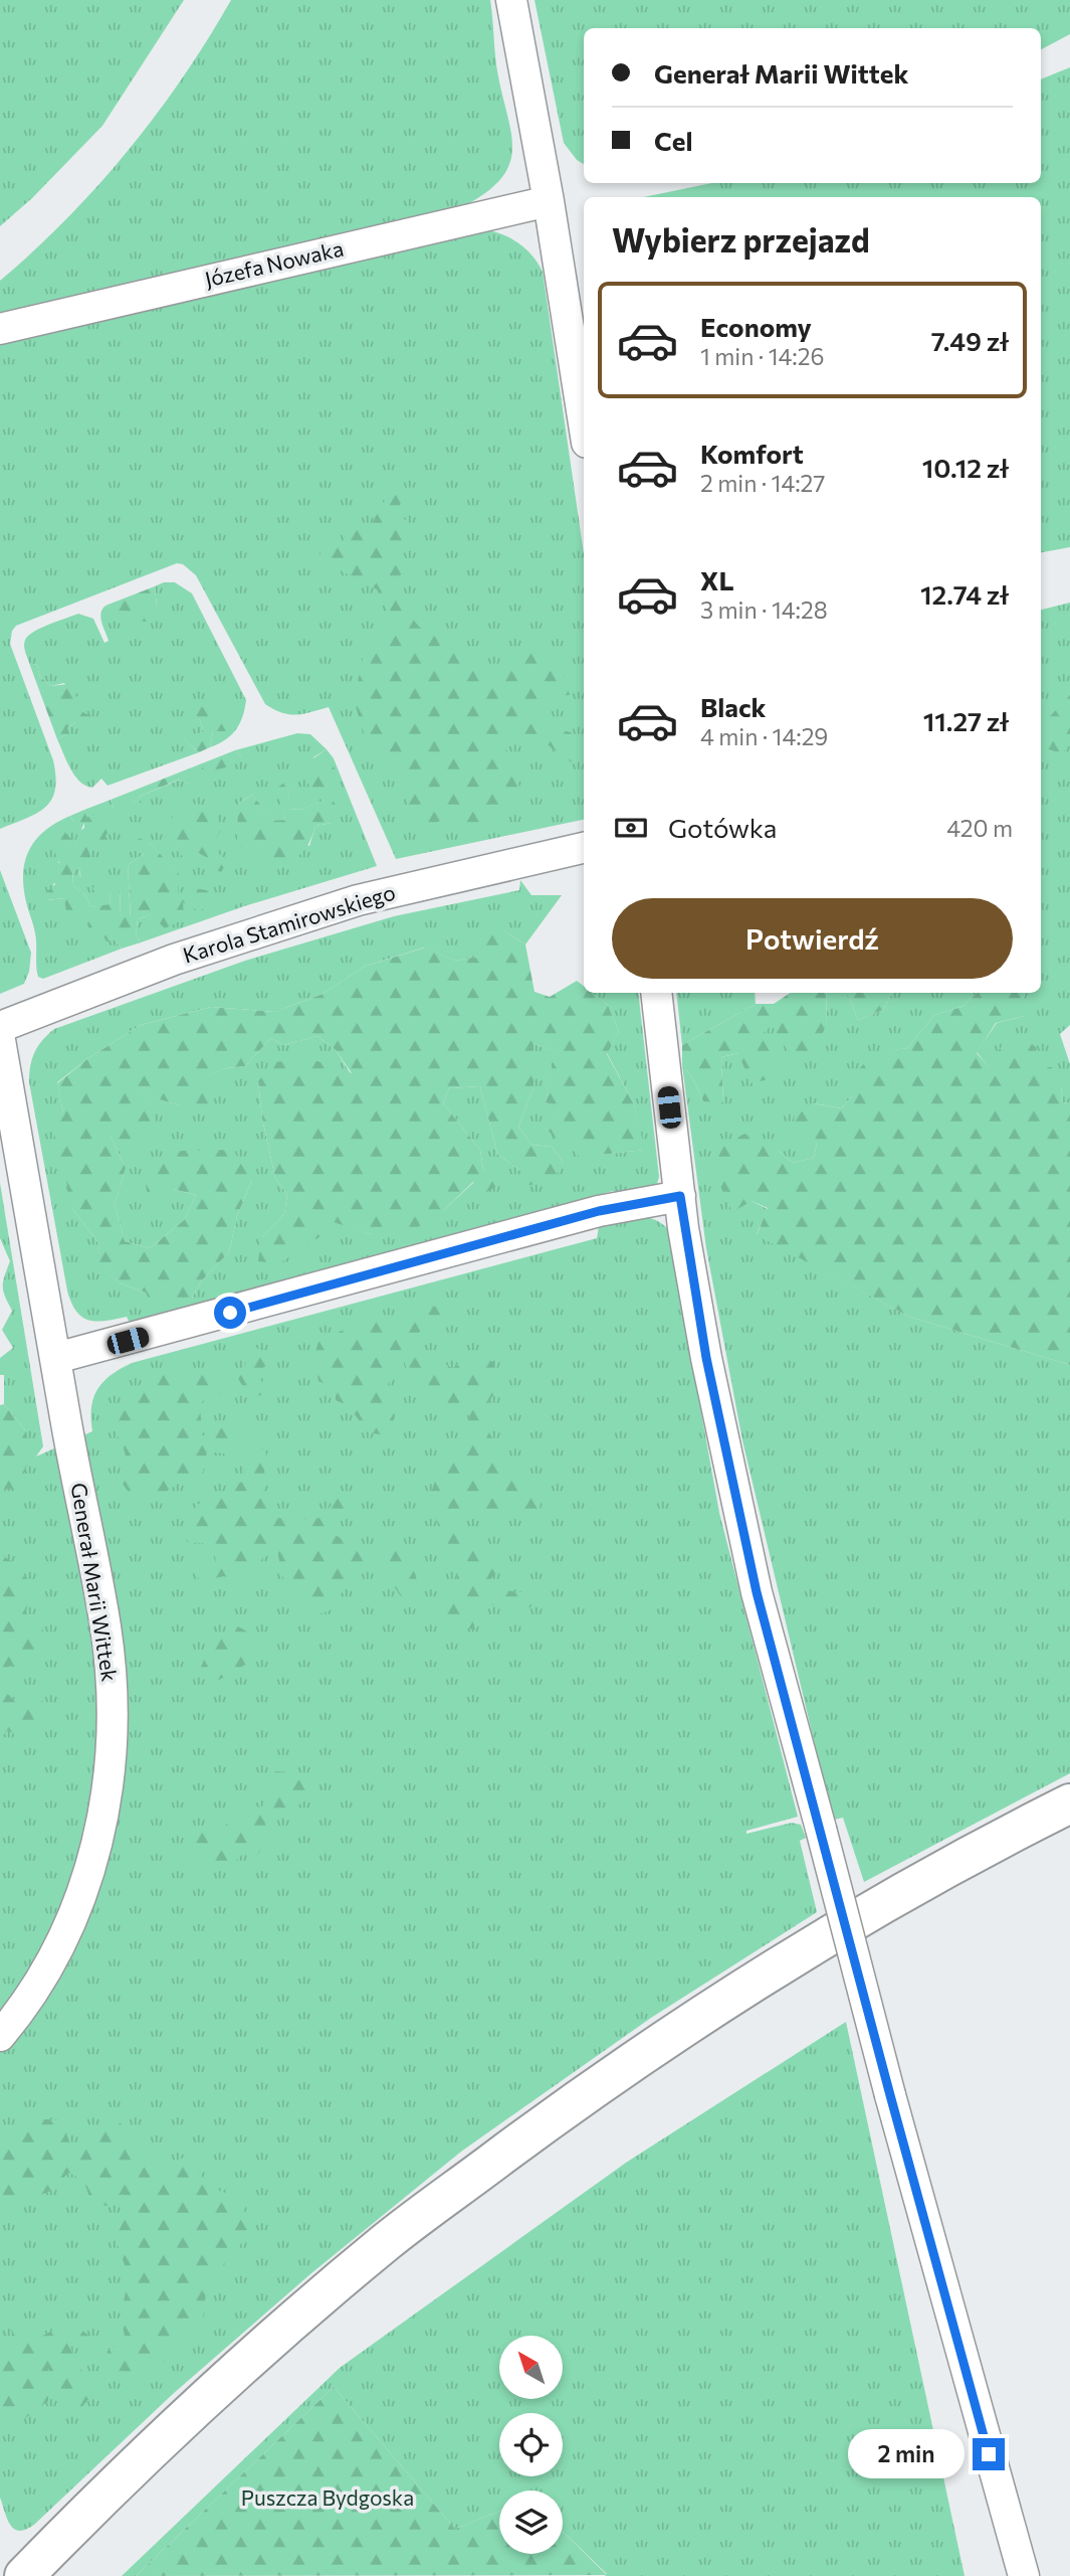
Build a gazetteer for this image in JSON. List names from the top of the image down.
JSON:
{
  "streets": {
    "street": ["Józefa Nowaka", "Karola Stamirowskiego", "Generał Marii Wittek"]
  },
  "parks": ["Puszcza Bydgoska"],
  "north": "top left",
  "page": {
    "banner": ["Generał Marii Wittek", "Cel"],
    "heading": "Wybierz przejazd",
    "list": [
      {
        "name": "Economy",
        "note": "1 min · 14:26",
        "value": "7.49 zł"
      },
      {
        "name": "Komfort",
        "note": "2 min · 14:27",
        "value": "10.12 zł"
      },
      {
        "name": "XL",
        "note": "3 min · 14:28",
        "value": "12.74 zł"
      },
      {
        "name": "Black",
        "note": "4 min · 14:29",
        "value": "11.27 zł"
      }
    ],
    "pay": ["Gotówka", "420 m"],
    "buttons": "Potwierdź",
    "bubble": "2 min"
  }
}
